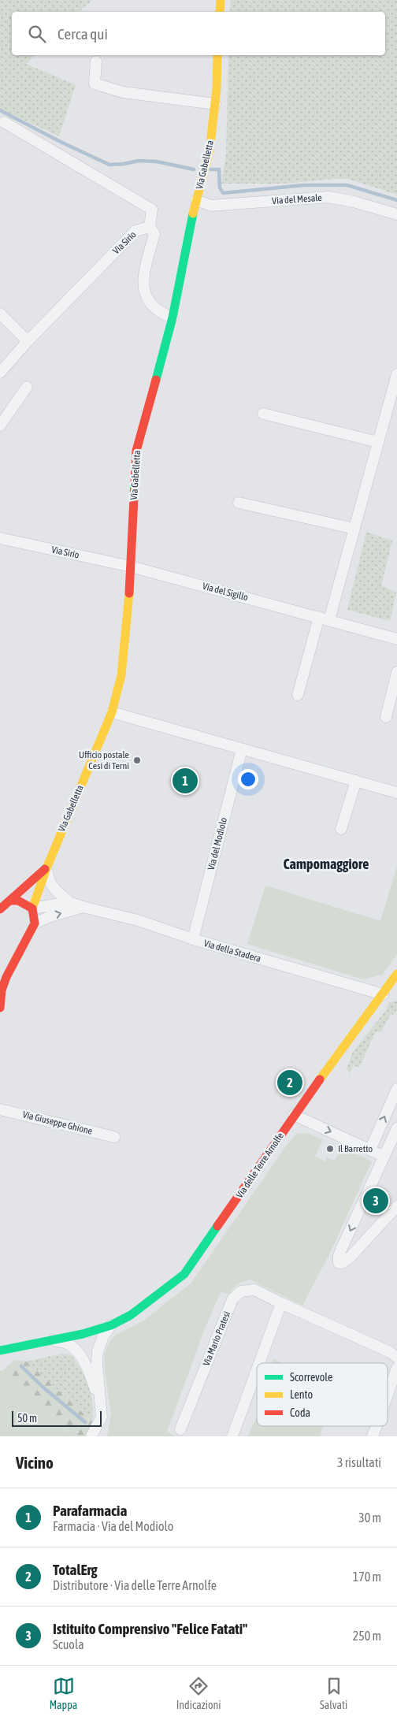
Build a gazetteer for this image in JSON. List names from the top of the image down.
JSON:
{
  "streets": {
    "street": [
      "Via Gabelletta",
      "Via del Mesale",
      "Via Sirio",
      "Via del Sigillo",
      "Via del Modiolo",
      "Via della Stadera",
      "Via Giuseppe Ghione",
      "Via delle Terre Arnolfe",
      "Via Mario Pratesi"
    ]
  },
  "crossings": [
    ["Via Gabelletta", "Via del Mesale"],
    ["Via Gabelletta", "Via Sirio"],
    ["Via Gabelletta", "Via del Sigillo"],
    ["Via Gabelletta", "Via della Stadera"],
    ["Via Sirio", "Via del Sigillo"],
    ["Via del Modiolo", "Via della Stadera"],
    ["Via della Stadera", "Via delle Terre Arnolfe"]
  ],
  "districts": ["Campomaggiore"],
  "places": ["Ufficio postale Cesi di Terni", "Il Barretto"],
  "legend": ["Scorrevole", "Lento", "Coda"],
  "scale_bar": "50 m",
  "page": {
    "search": "Cerca qui",
    "pins": ["1", "2", "3"],
    "scale": "50 m",
    "heading": ["Vicino", "3 risultati"],
    "list": [
      {
        "mark": "1",
        "name": "Parafarmacia",
        "note": "Farmacia · Via del Modiolo",
        "value": "30 m"
      },
      {
        "mark": "2",
        "name": "TotalErg",
        "note": "Distributore · Via delle Terre Arnolfe",
        "value": "170 m"
      },
      {
        "mark": "3",
        "name": "Istituito Comprensivo \"Felice Fatati\"",
        "note": "Scuola",
        "value": "250 m"
      }
    ],
    "nav": ["Mappa", "Indicazioni", "Salvati"]
  }
}
